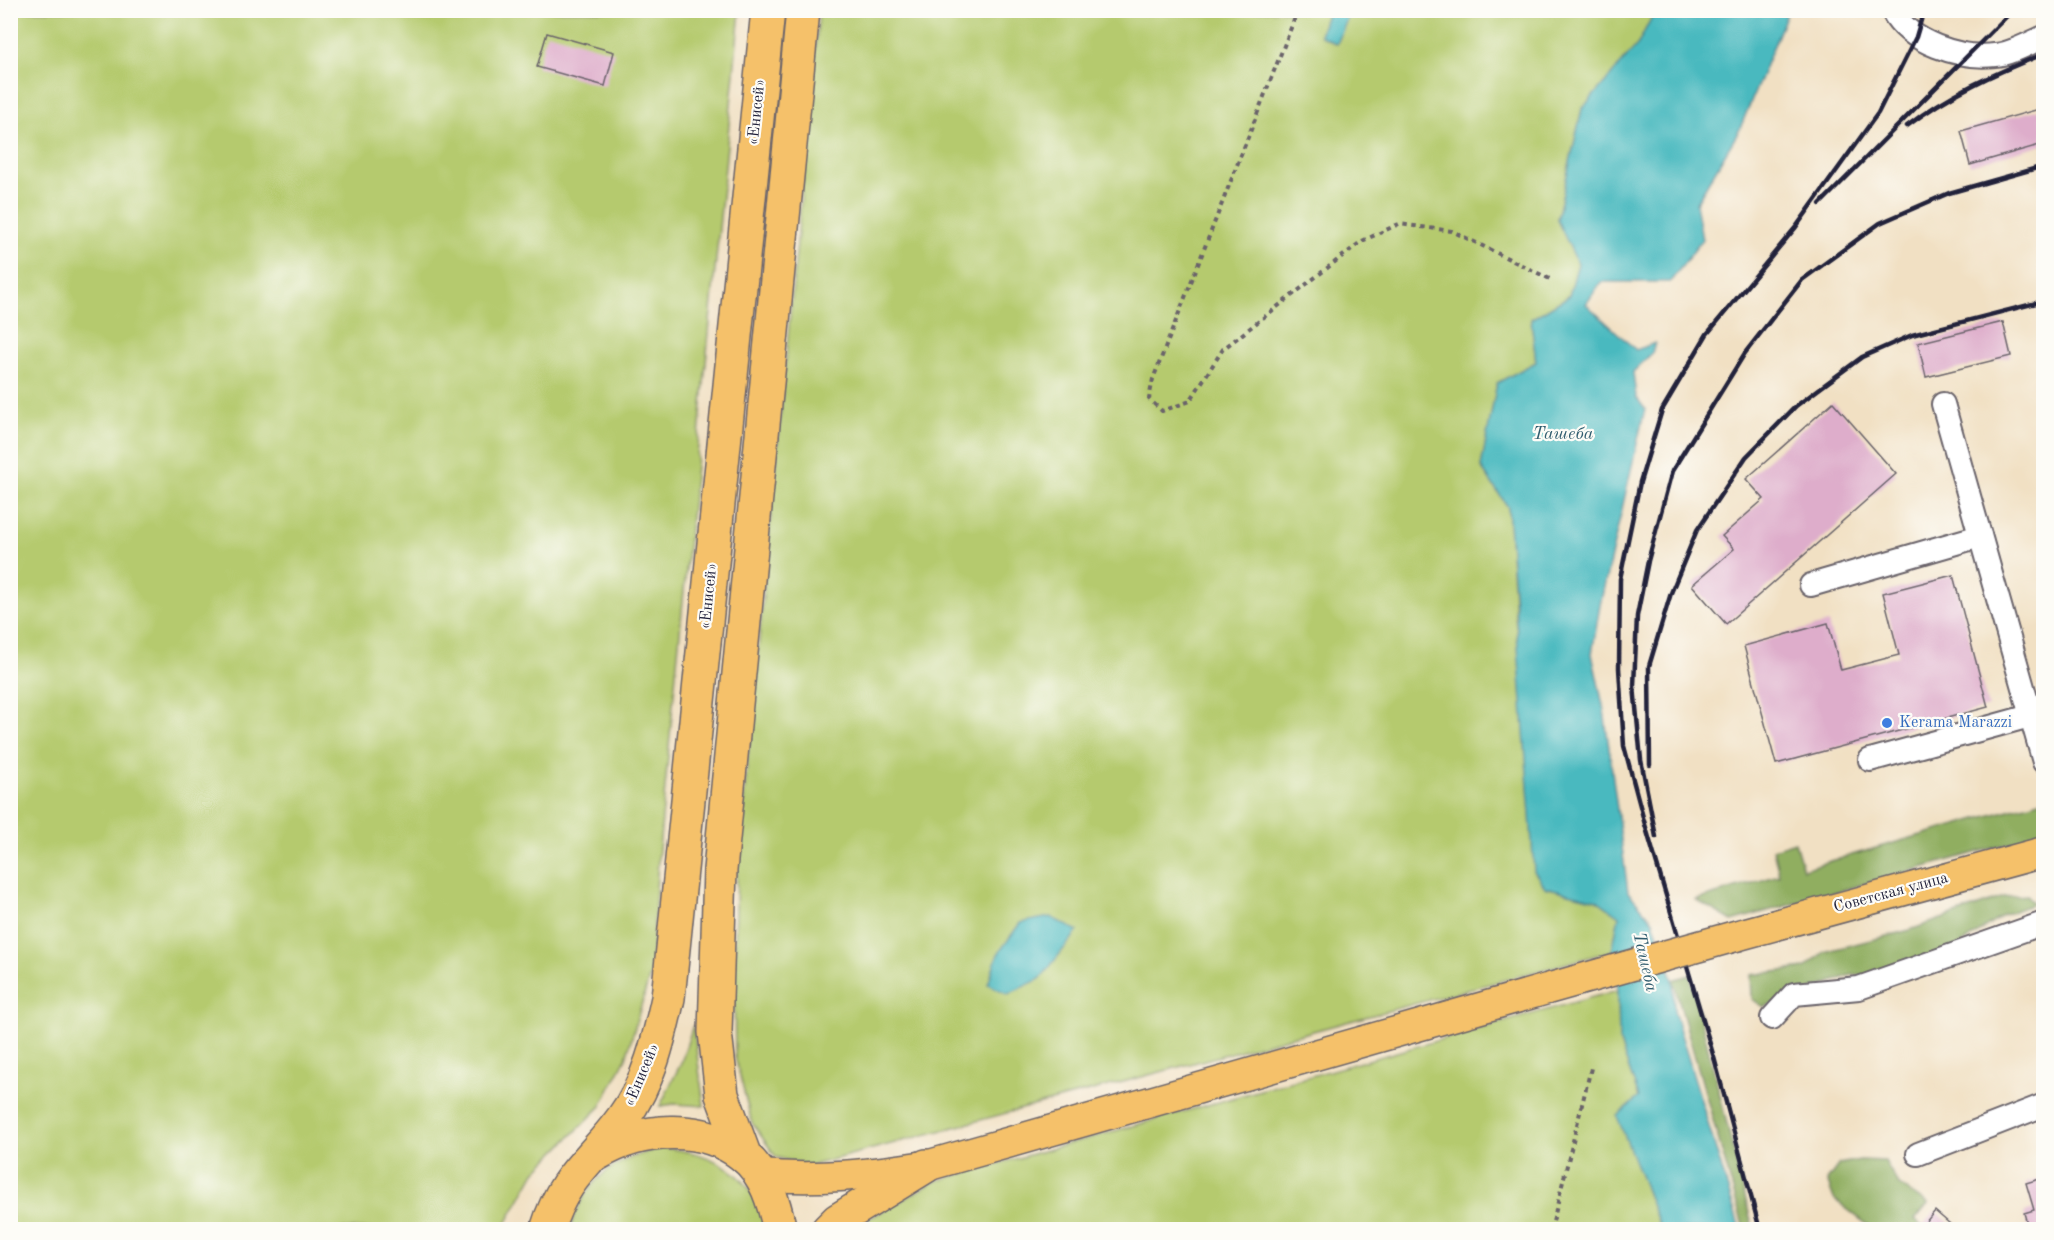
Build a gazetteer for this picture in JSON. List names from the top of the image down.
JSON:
{
  "streets": {
    "highway": ["«Енисей»"],
    "main road": ["Советская улица"]
  },
  "crossings": [
    ["«Енисей»", "Советская улица"]
  ],
  "water": ["Ташеба"],
  "places": ["Kerama Marazzi"]
}
